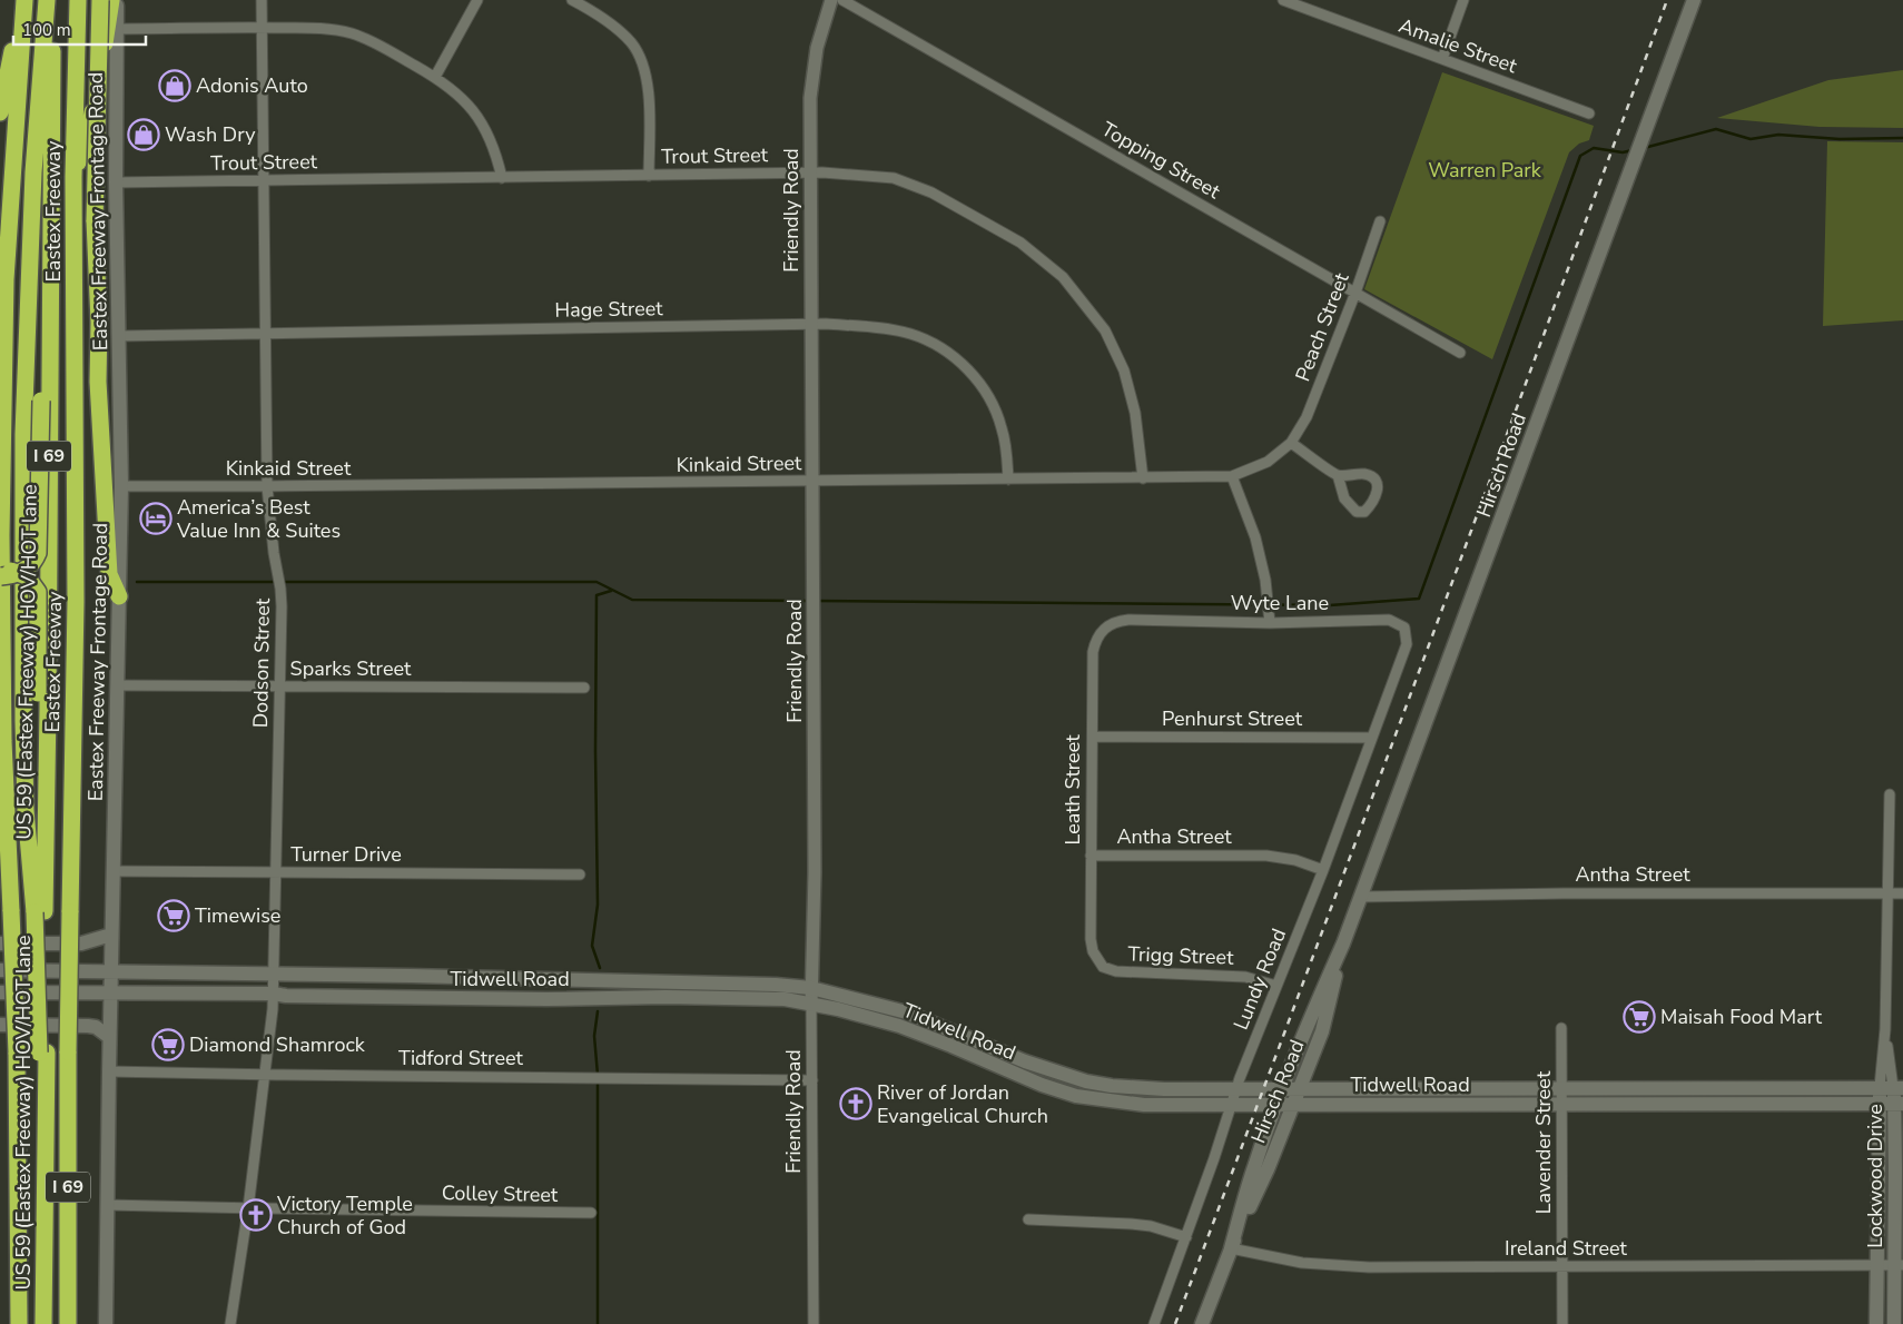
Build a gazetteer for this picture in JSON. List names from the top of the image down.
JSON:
{
  "streets": {
    "highway": ["Eastex Freeway", "I 69", "US 59 (Eastex Freeway) HOV/HOT lane"],
    "main road": [
      "Eastex Freeway Frontage Road",
      "Hirsch Road",
      "Tidwell Road",
      "Lockwood Drive"
    ],
    "street": [
      "Amalie Street",
      "Trout Street",
      "Topping Street",
      "Friendly Road",
      "Hage Street",
      "Peach Street",
      "Kinkaid Street",
      "Wyte Lane",
      "Dodson Street",
      "Sparks Street",
      "Penhurst Street",
      "Leath Street",
      "Antha Street",
      "Turner Drive",
      "Trigg Street",
      "Lundy Road",
      "Tidford Street",
      "Lavender Street",
      "Colley Street",
      "Ireland Street"
    ]
  },
  "crossings": [
    ["Trout Street", "Friendly Road"],
    ["Trout Street", "Eastex Freeway Frontage Road"],
    ["Trout Street", "Kinkaid Street"],
    ["Trout Street", "Dodson Street"],
    ["Topping Street", "Peach Street"],
    ["Friendly Road", "Hage Street"],
    ["Friendly Road", "Kinkaid Street"],
    ["Friendly Road", "Tidwell Road"],
    ["Friendly Road", "Tidford Street"],
    ["Eastex Freeway", "US 59 (Eastex Freeway) HOV/HOT lane"],
    ["Eastex Freeway Frontage Road", "Hage Street"],
    ["Eastex Freeway Frontage Road", "Kinkaid Street"],
    ["Eastex Freeway Frontage Road", "Sparks Street"],
    ["Eastex Freeway Frontage Road", "Turner Drive"],
    ["Eastex Freeway Frontage Road", "Tidwell Road"],
    ["Eastex Freeway Frontage Road", "Tidford Street"],
    ["Eastex Freeway Frontage Road", "Colley Street"],
    ["Hage Street", "Kinkaid Street"],
    ["Hage Street", "Dodson Street"],
    ["Peach Street", "Kinkaid Street"],
    ["Kinkaid Street", "Dodson Street"],
    ["Hirsch Road", "Antha Street"],
    ["Hirsch Road", "Tidwell Road"],
    ["Hirsch Road", "Ireland Street"],
    ["Wyte Lane", "Leath Street"],
    ["Wyte Lane", "Lundy Road"],
    ["Dodson Street", "Sparks Street"],
    ["Dodson Street", "Turner Drive"],
    ["Dodson Street", "Tidwell Road"],
    ["Dodson Street", "Tidford Street"],
    ["Dodson Street", "Colley Street"],
    ["Penhurst Street", "Leath Street"],
    ["Penhurst Street", "Lundy Road"],
    ["Leath Street", "Antha Street"],
    ["Leath Street", "Trigg Street"],
    ["Antha Street", "Lundy Road"],
    ["Antha Street", "Lockwood Drive"],
    ["Trigg Street", "Lundy Road"],
    ["Tidwell Road", "Lundy Road"],
    ["Tidwell Road", "Lavender Street"],
    ["Tidwell Road", "Lockwood Drive"],
    ["Lavender Street", "Ireland Street"],
    ["Lockwood Drive", "Ireland Street"]
  ],
  "parks": ["Warren Park"],
  "places": {
    "shop": ["Adonis Auto", "Wash Dry"],
    "hotel": ["America’s Best Value Inn & Suites"],
    "supermarket": ["Timewise", "Maisah Food Mart", "Diamond Shamrock"],
    "church": ["River of Jordan Evangelical Church", "Victory Temple Church of God"]
  },
  "scale_bar": "100 m"
}
